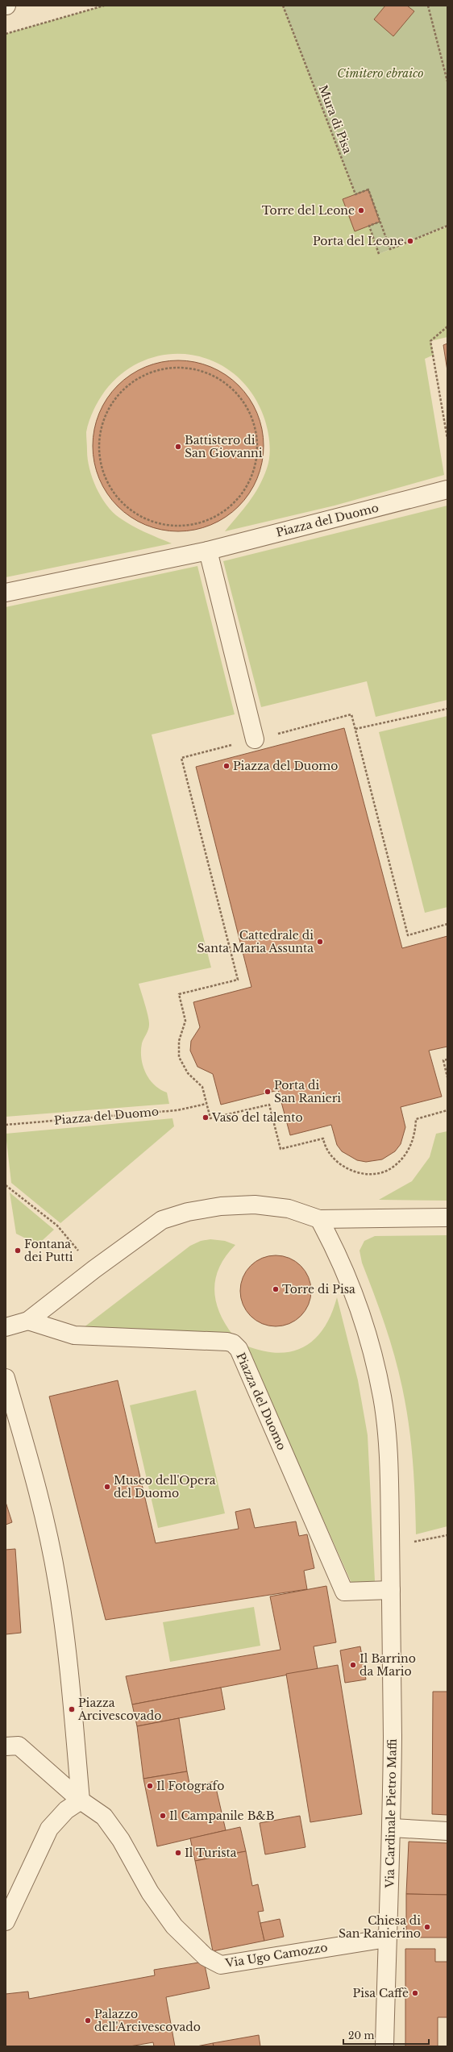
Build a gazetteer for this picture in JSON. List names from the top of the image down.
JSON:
{
  "streets": {
    "street": ["Piazza del Duomo", "Via Cardinale Pietro Maffi", "Via Ugo Camozzo"],
    "path": ["Mura di Pisa"]
  },
  "crossings": [
    ["Piazza del Duomo", "Via Cardinale Pietro Maffi"],
    ["Via Cardinale Pietro Maffi", "Via Ugo Camozzo"]
  ],
  "parks": ["Cimitero ebraico"],
  "places": [
    "Torre del Leone",
    "Porta del Leone",
    "Battistero di San Giovanni",
    "Piazza del Duomo",
    "Cattedrale di Santa Maria Assunta",
    "Porta di San Ranieri",
    "Vaso del talento",
    "Fontana dei Putti",
    "Torre di Pisa",
    "Museo dell'Opera del Duomo",
    "Il Barrino da Mario",
    "Piazza Arcivescovado",
    "Il Fotografo",
    "Il Campanile B&B",
    "Il Turista",
    "Chiesa di San Ranierino",
    "Pisa Caffè",
    "Palazzo dell'Arcivescovado"
  ],
  "scale_bar": "20 m"
}
